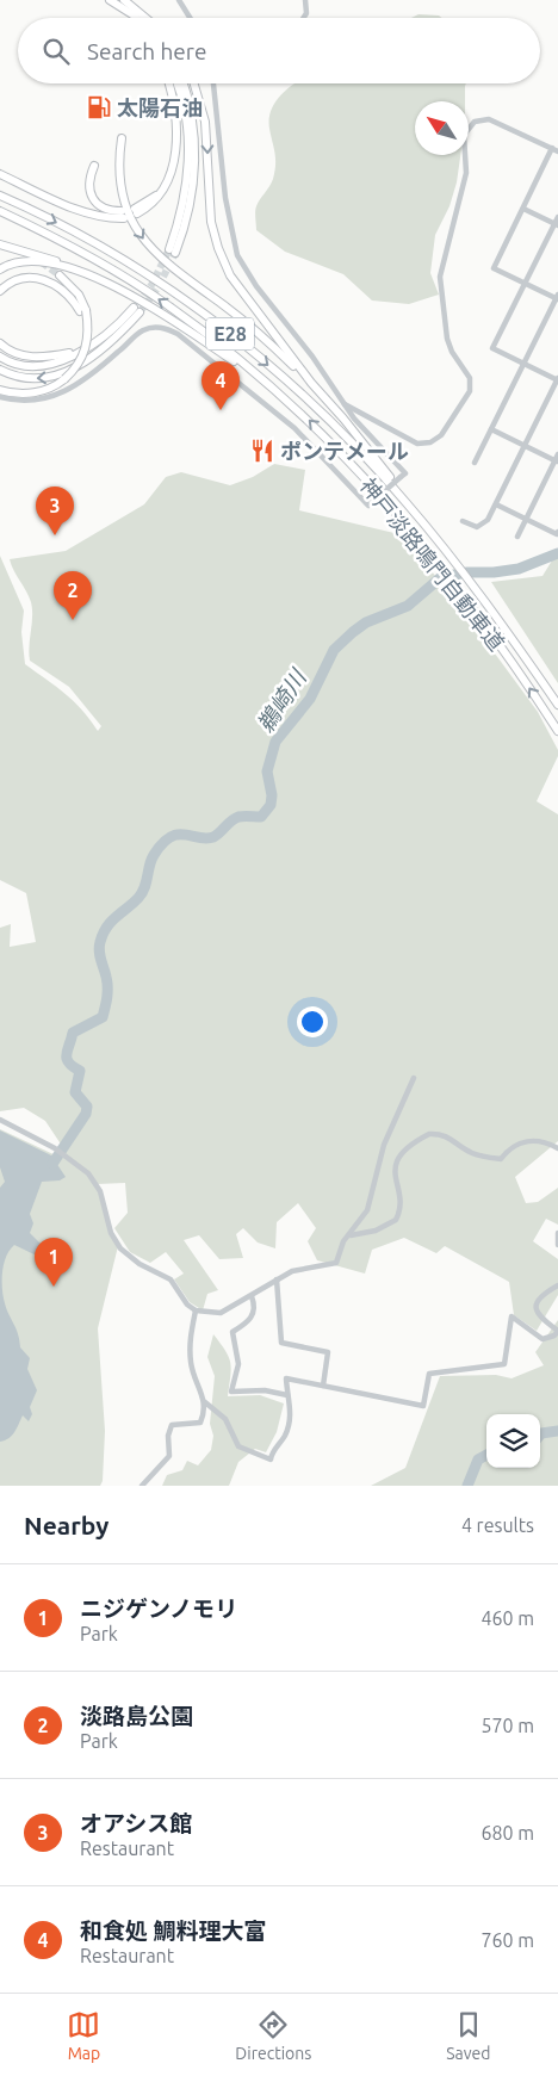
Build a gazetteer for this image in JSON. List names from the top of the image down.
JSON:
{
  "streets": {
    "highway": ["E28", "神戸淡路鳴門自動車道"]
  },
  "water": ["鵜崎川"],
  "places": {
    "fuel station": ["太陽石油"],
    "restaurant": ["ポンテメール"]
  },
  "north": "top left",
  "page": {
    "search": "Search here",
    "pins": [
      "4",
      "3",
      "2",
      "1"
    ],
    "heading": ["Nearby", "4 results"],
    "list": [
      {
        "mark": "1",
        "name": "ニジゲンノモリ",
        "note": "Park",
        "value": "460 m"
      },
      {
        "mark": "2",
        "name": "淡路島公園",
        "note": "Park",
        "value": "570 m"
      },
      {
        "mark": "3",
        "name": "オアシス館",
        "note": "Restaurant",
        "value": "680 m"
      },
      {
        "mark": "4",
        "name": "和食処 鯛料理大富",
        "note": "Restaurant",
        "value": "760 m"
      }
    ],
    "nav": ["Map", "Directions", "Saved"]
  }
}
